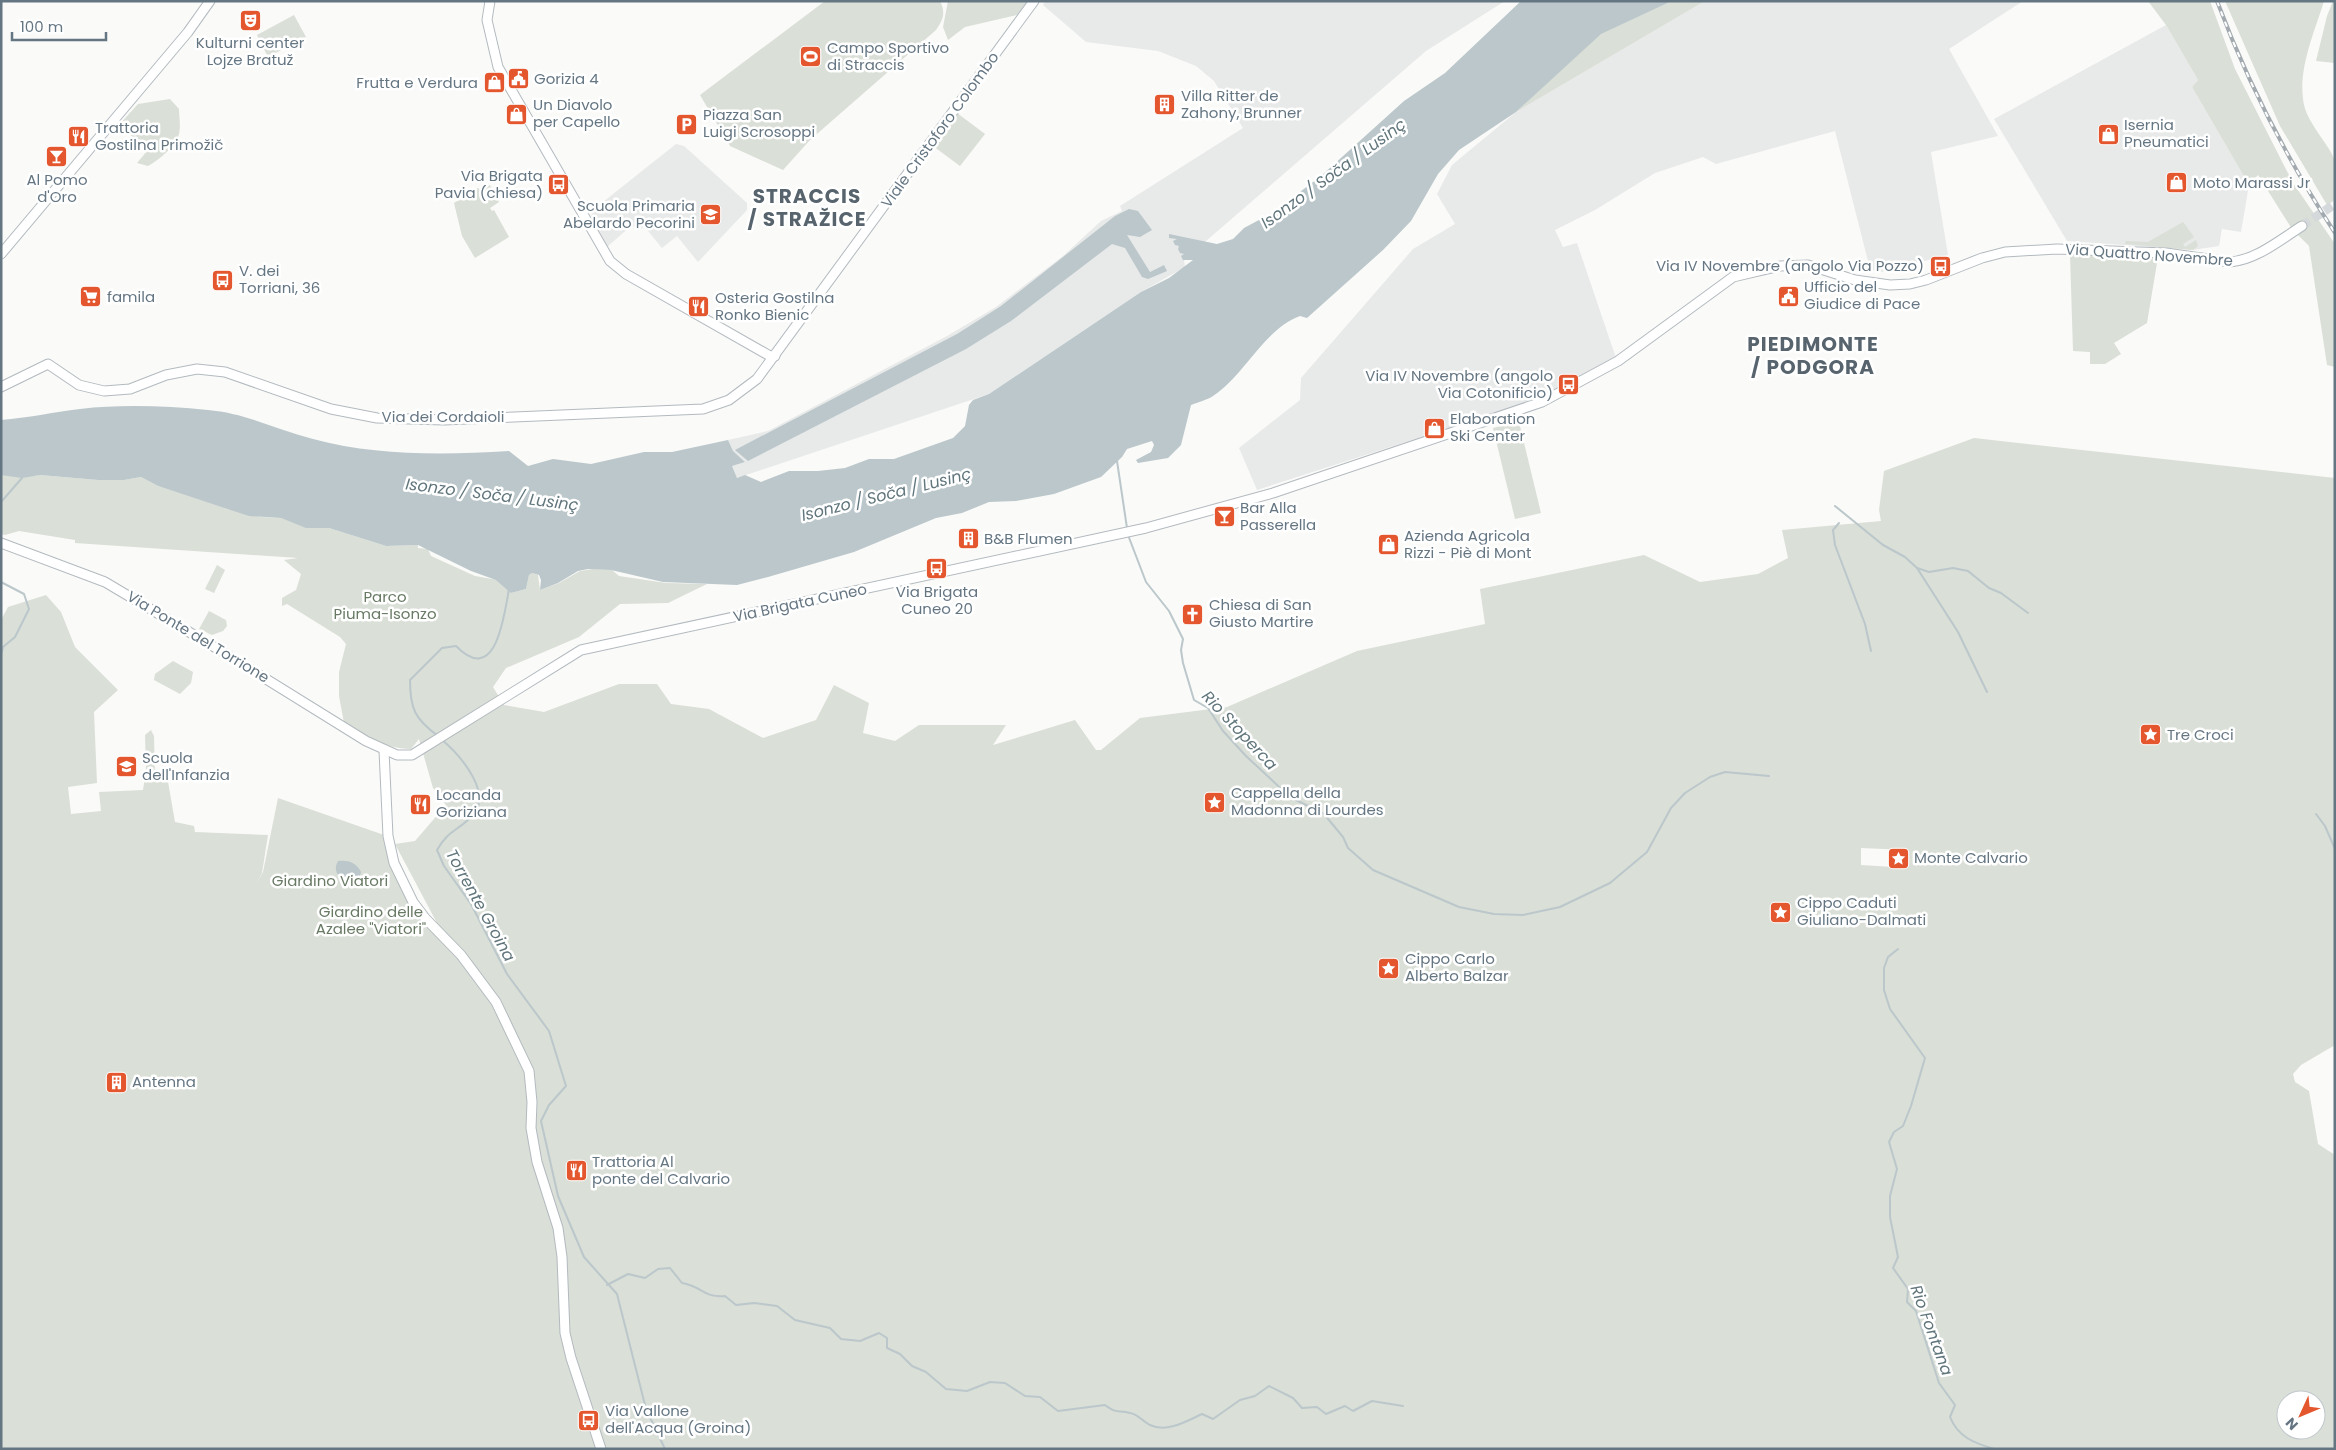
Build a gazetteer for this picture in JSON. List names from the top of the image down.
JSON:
{
  "streets": {
    "main road": [
      "Viale Cristoforo Colombo",
      "Via Quattro Novembre",
      "Via dei Cordaioli",
      "Via Brigata Cuneo",
      "Via Ponte del Torrione"
    ]
  },
  "crossings": [
    ["Viale Cristoforo Colombo", "Via dei Cordaioli"],
    ["Via Quattro Novembre", "Via Brigata Cuneo"],
    ["Via Brigata Cuneo", "Via Ponte del Torrione"]
  ],
  "districts": ["STRACCIS / STRAŽICE", "PIEDIMONTE / PODGORA"],
  "water": [
    "Isonzo / Soča / Lusinç",
    "Rio Stoperca",
    "Torrente Groina",
    "Rio Fontana"
  ],
  "parks": ["Parco Piuma-Isonzo", "Giardino Viatori", "Giardino delle Azalee \"Viatori\""],
  "places": {
    "theatre": ["Kulturni center Lojze Bratuž"],
    "sports": ["Campo Sportivo di Straccis"],
    "public building": ["Gorizia 4", "Ufficio del Giudice di Pace"],
    "shop": [
      "Frutta e Verdura",
      "Un Diavolo per Capello",
      "Isernia Pneumatici",
      "Moto Marassi Jr",
      "Elaboration Ski Center",
      "Azienda Agricola Rizzi - Piè di Mont"
    ],
    "building": ["Villa Ritter de Zahony, Brunner", "B&B Flumen", "Antenna"],
    "parking": ["Piazza San Luigi Scrosoppi"],
    "restaurant": [
      "Trattoria Gostilna Primožič",
      "Osteria Gostilna Ronko Bienic",
      "Locanda Goriziana",
      "Trattoria Al ponte del Calvario"
    ],
    "bar": ["Al Pomo d'Oro", "Bar Alla Passerella"],
    "bus stop": [
      "Via Brigata Pavia (chiesa)",
      "Via IV Novembre (angolo Via Pozzo)",
      "V. dei Torriani, 36",
      "Via IV Novembre (angolo Via Cotonificio)",
      "Via Brigata Cuneo 20",
      "Via Vallone dell'Acqua (Groina)"
    ],
    "school or university": ["Scuola Primaria Abelardo Pecorini", "Scuola dell'Infanzia"],
    "supermarket": ["famila"],
    "church": ["Chiesa di San Giusto Martire"],
    "place": [
      "Tre Croci",
      "Cappella della Madonna di Lourdes",
      "Monte Calvario",
      "Cippo Caduti Giuliano-Dalmati",
      "Cippo Carlo Alberto Balzar"
    ]
  },
  "scale_bar": "100 m",
  "north": "bottom left"
}
